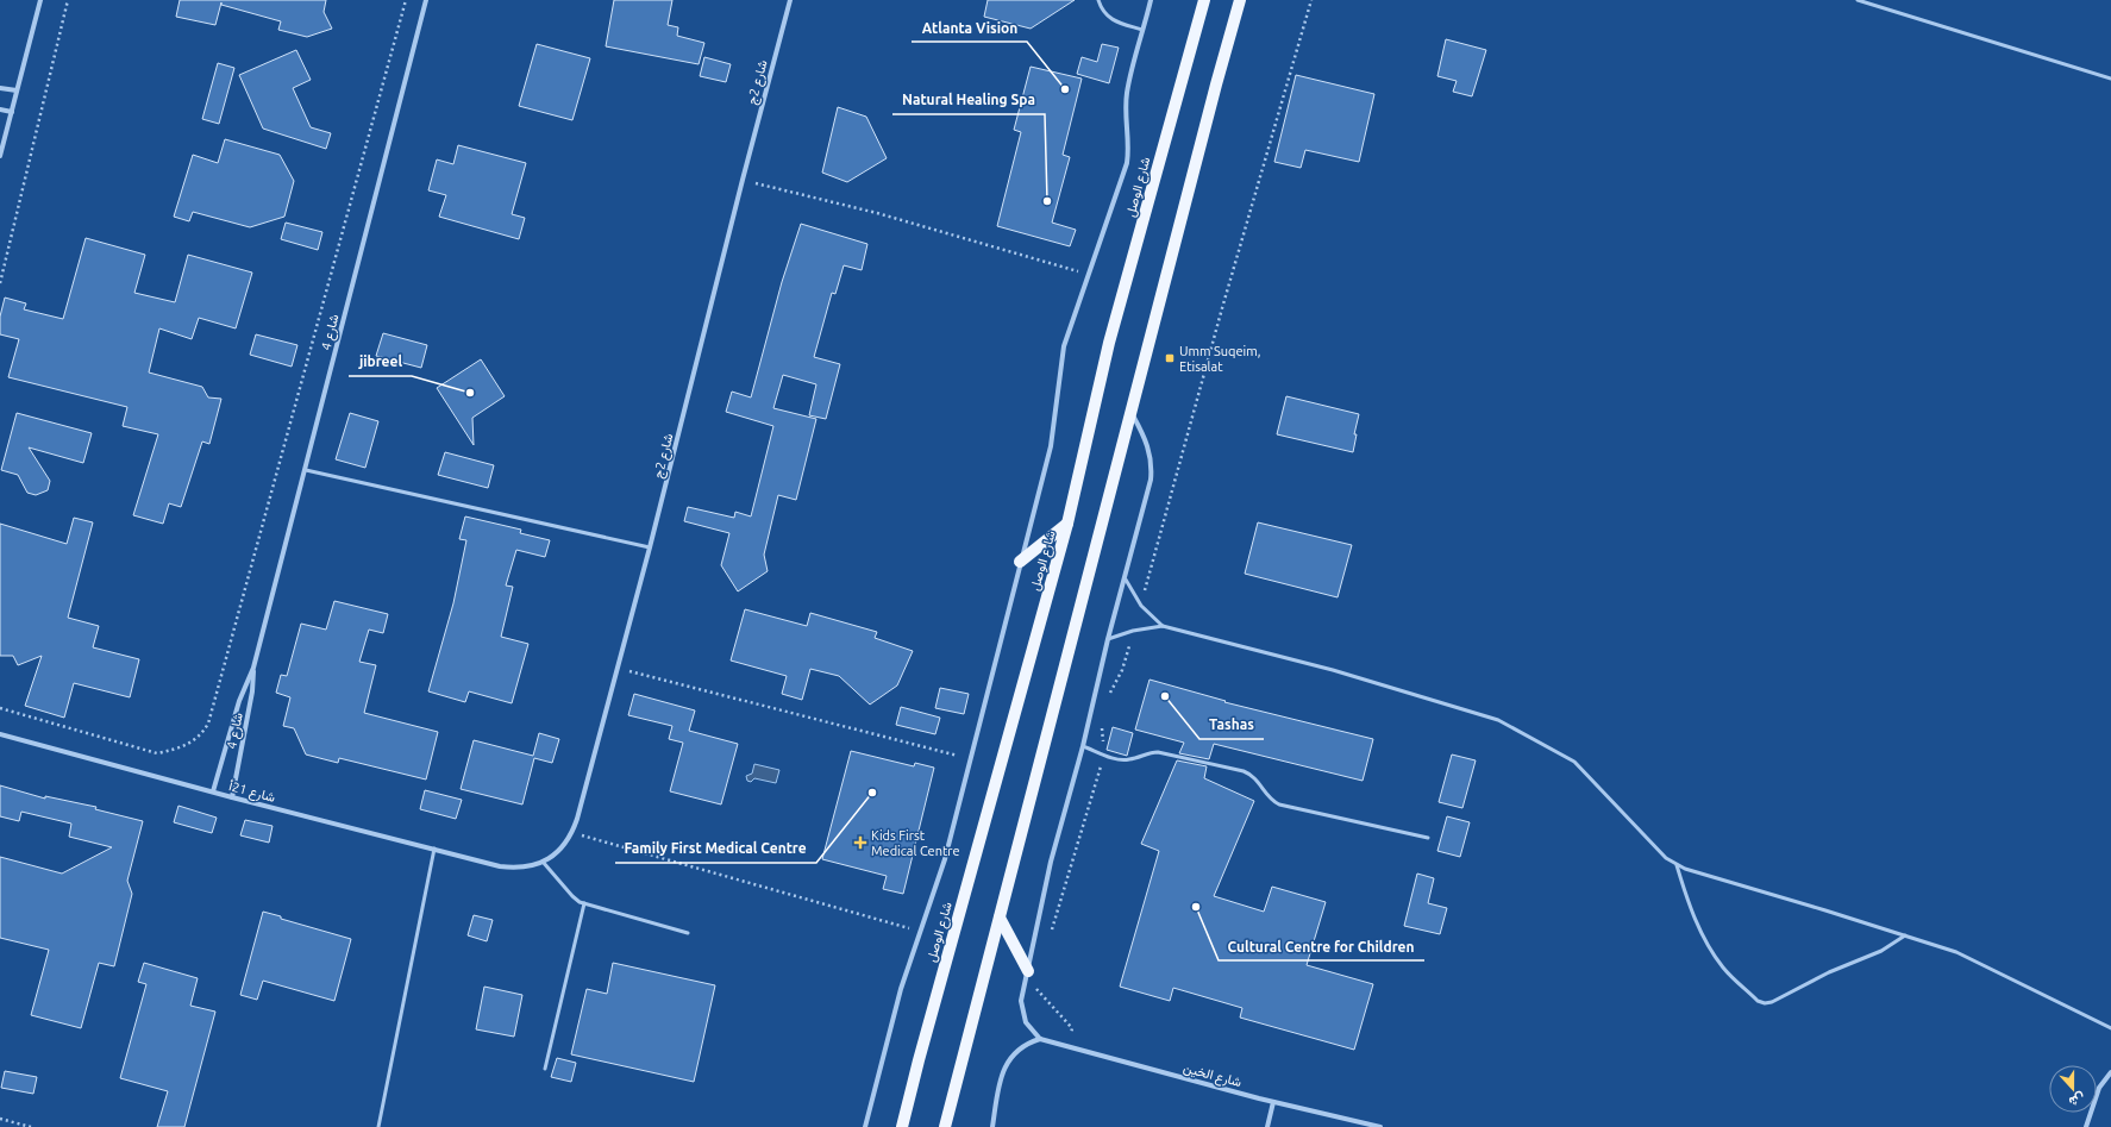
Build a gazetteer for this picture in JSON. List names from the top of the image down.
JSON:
{
  "streets": {
    "main road": ["شارع الوصل"],
    "street": [
      "شارع 2ج",
      "شارع 4",
      "شارع 21أ",
      "شارع الخين"
    ]
  },
  "crossings": [
    ["شارع 2ج", "شارع 21أ"],
    ["شارع 4", "شارع 21أ"]
  ],
  "places": {
    "other": [
      "Atlanta Vision",
      "Natural Healing Spa",
      "jibreel",
      "Tashas",
      "Family First Medical Centre",
      "Cultural Centre for Children"
    ],
    "transit": ["Umm Suqeim, Etisalat"],
    "health": ["Kids First Medical Centre"]
  },
  "north": "bottom"
}
